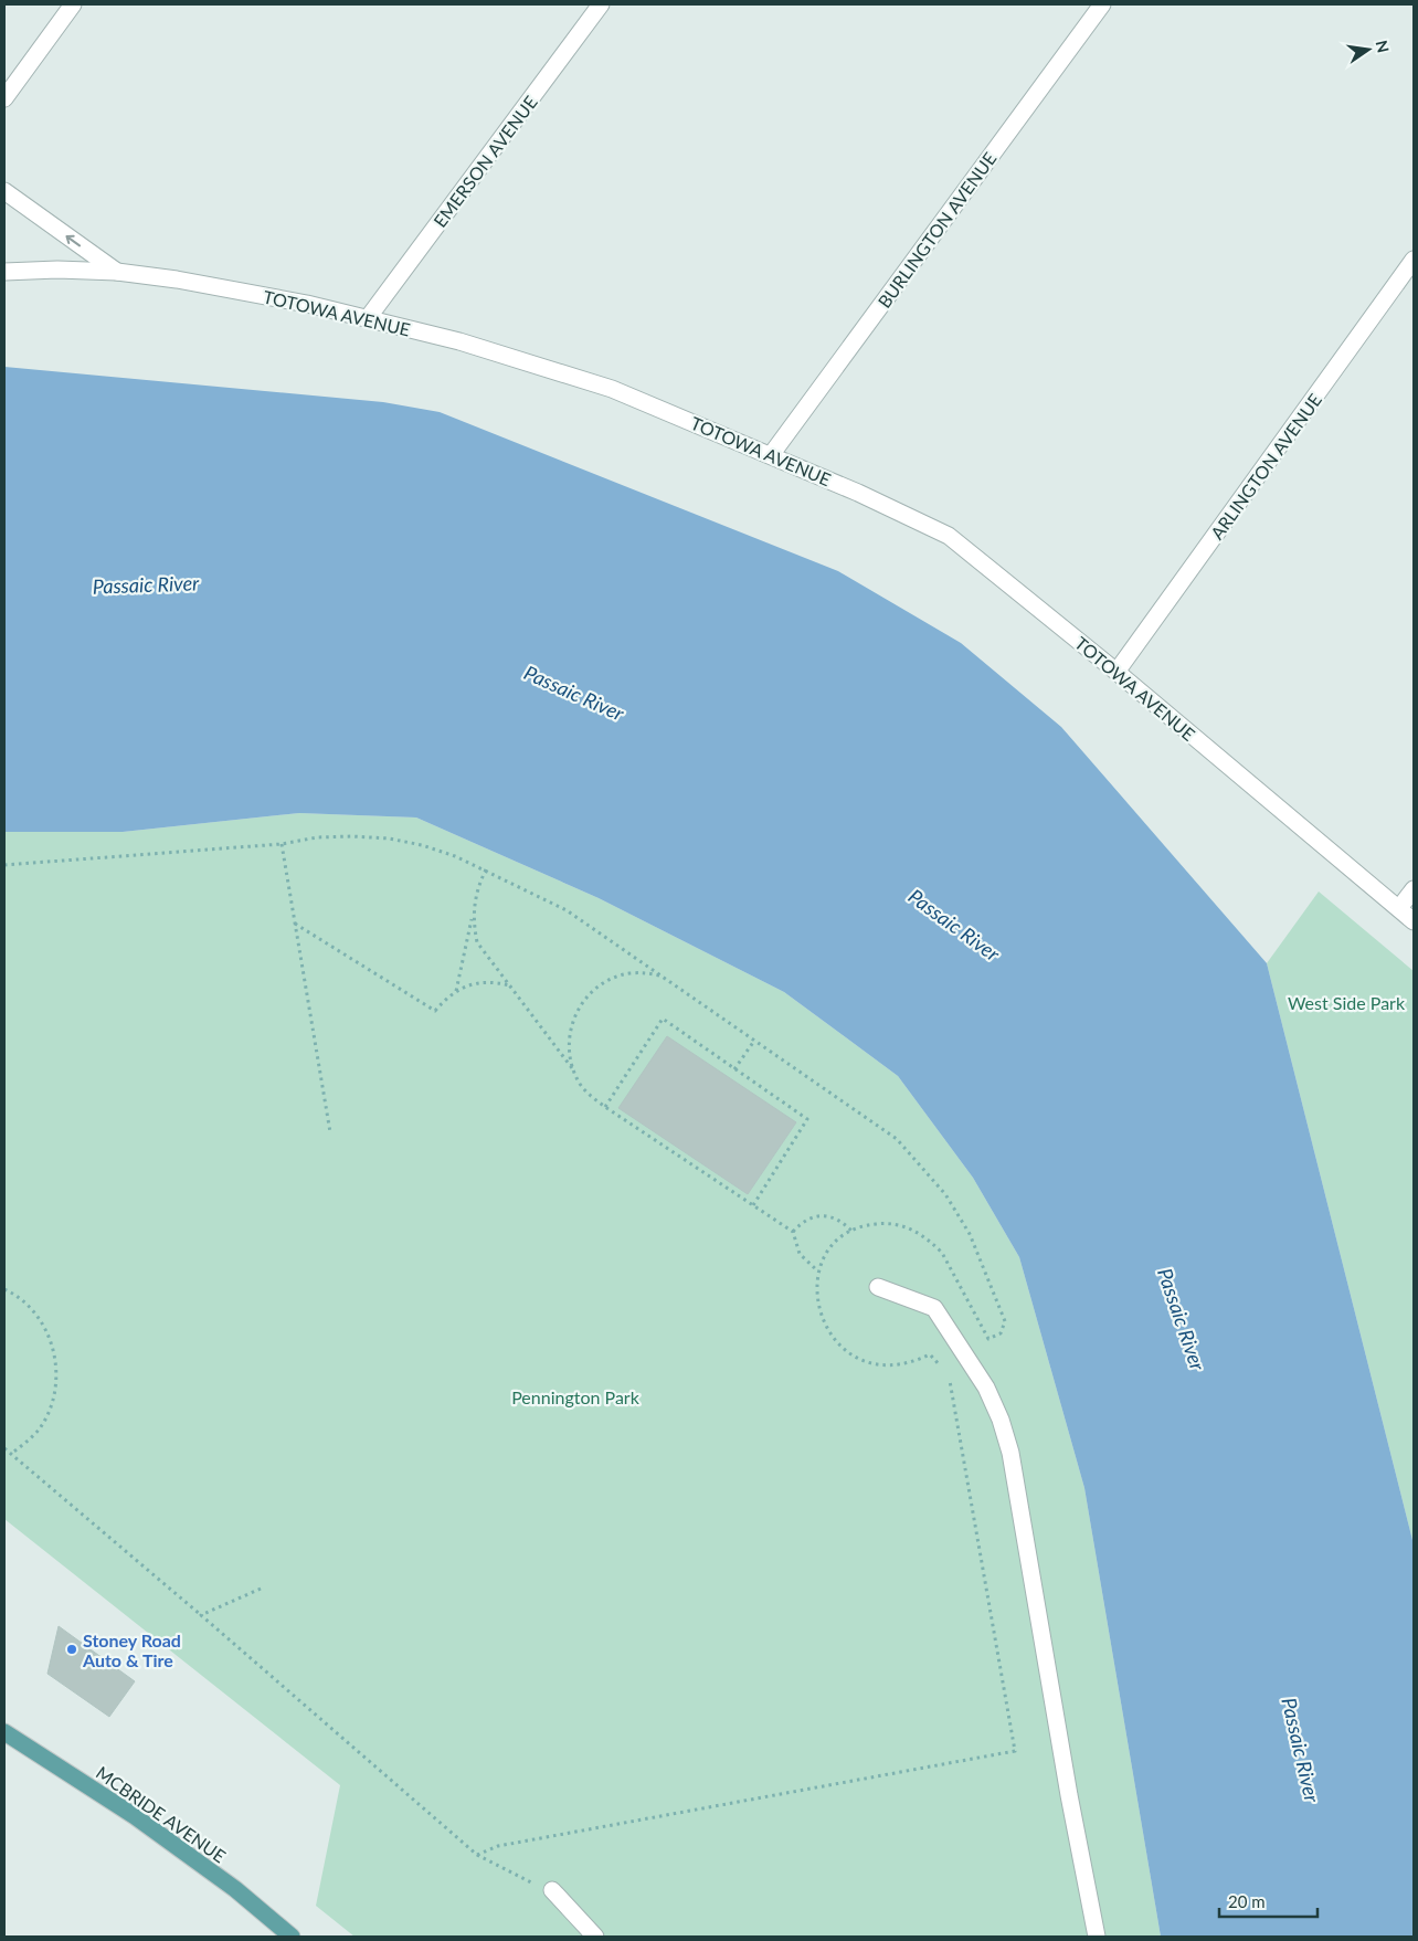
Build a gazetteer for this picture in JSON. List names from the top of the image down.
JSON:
{
  "streets": {
    "main road": ["MCBRIDE AVENUE"],
    "street": [
      "EMERSON AVENUE",
      "BURLINGTON AVENUE",
      "TOTOWA AVENUE",
      "ARLINGTON AVENUE"
    ]
  },
  "crossings": [
    ["EMERSON AVENUE", "TOTOWA AVENUE"],
    ["BURLINGTON AVENUE", "TOTOWA AVENUE"],
    ["TOTOWA AVENUE", "ARLINGTON AVENUE"]
  ],
  "water": ["Passaic River"],
  "parks": ["West Side Park", "Pennington Park"],
  "places": ["Stoney Road Auto & Tire"],
  "scale_bar": "20 m",
  "north": "right"
}
